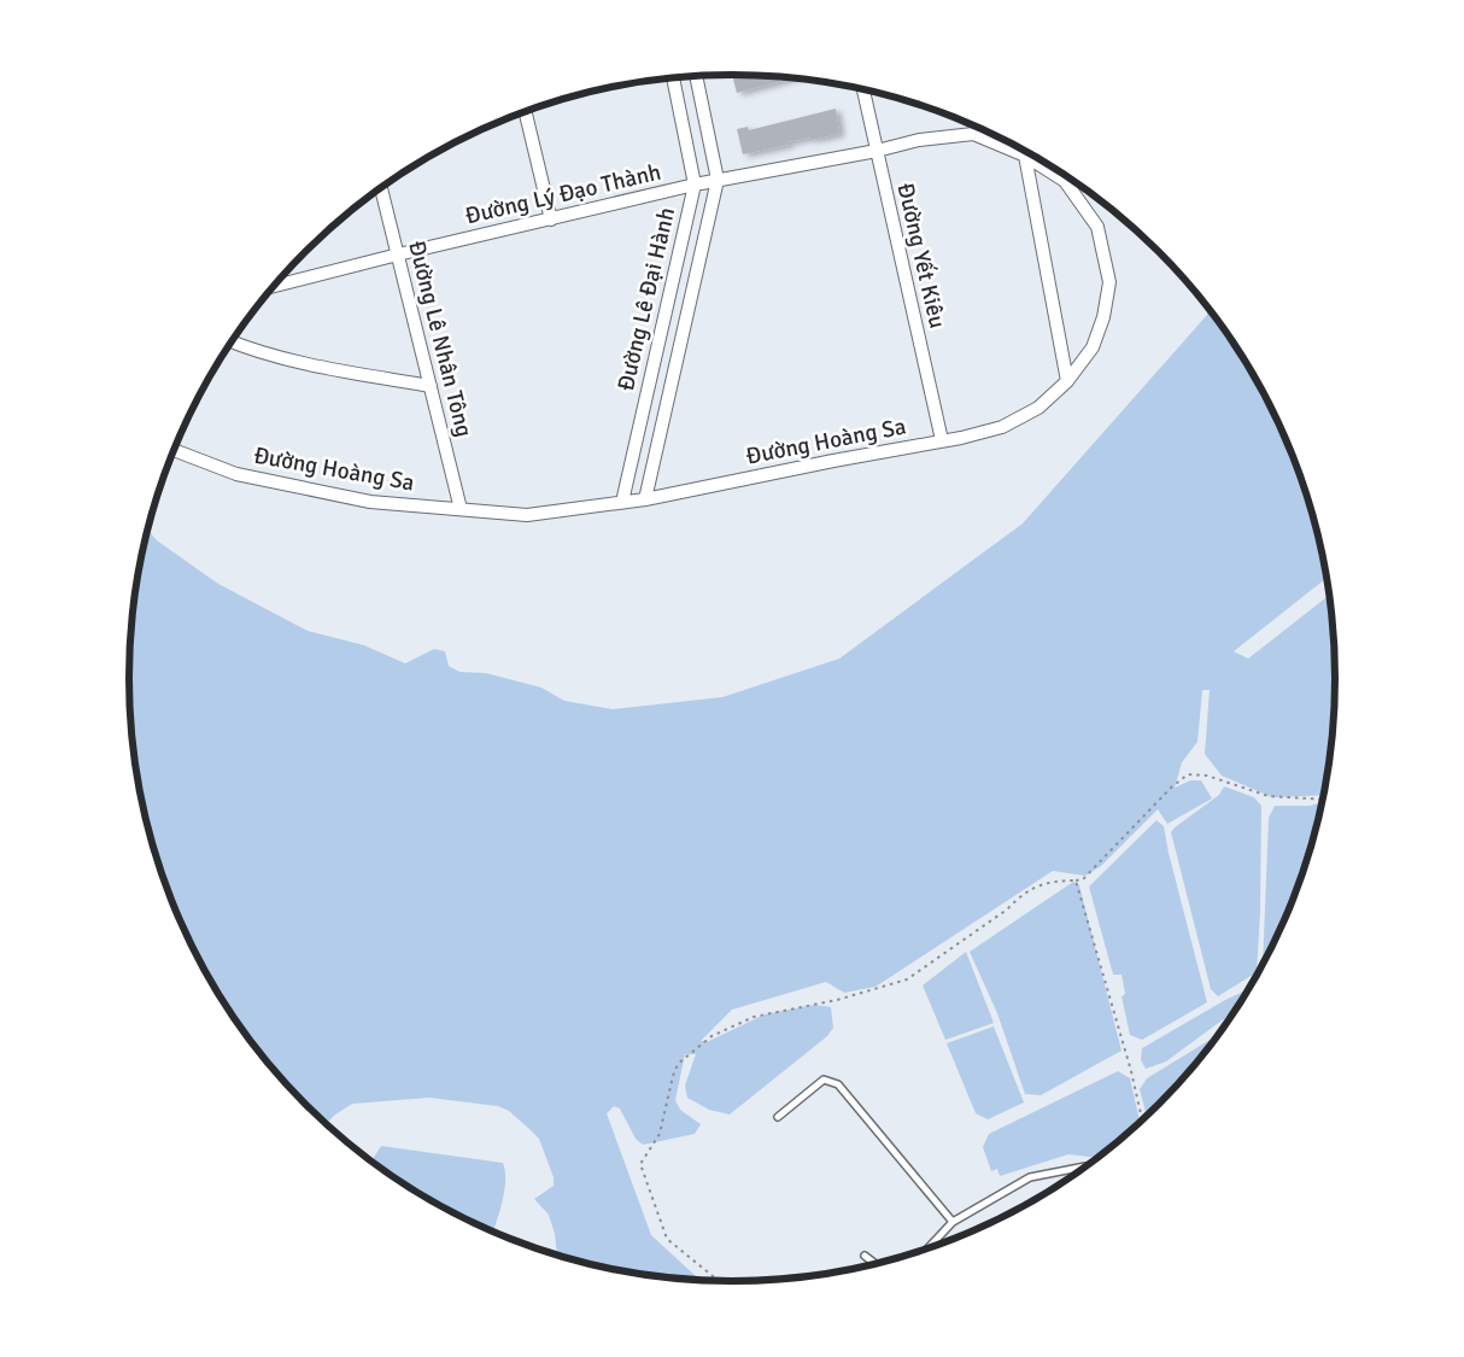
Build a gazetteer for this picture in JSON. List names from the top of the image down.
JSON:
{
  "streets": {
    "street": [
      "Đường Lý Đạo Thành",
      "Đường Yết Kiêu",
      "Đường Lê Đại Hành",
      "Đường Lê Nhân Tông",
      "Đường Hoàng Sa"
    ]
  },
  "crossings": [
    ["Đường Lý Đạo Thành", "Đường Yết Kiêu"],
    ["Đường Lý Đạo Thành", "Đường Lê Đại Hành"],
    ["Đường Lý Đạo Thành", "Đường Lê Nhân Tông"],
    ["Đường Lý Đạo Thành", "Đường Hoàng Sa"],
    ["Đường Yết Kiêu", "Đường Hoàng Sa"],
    ["Đường Lê Đại Hành", "Đường Hoàng Sa"],
    ["Đường Lê Nhân Tông", "Đường Hoàng Sa"]
  ]
}
